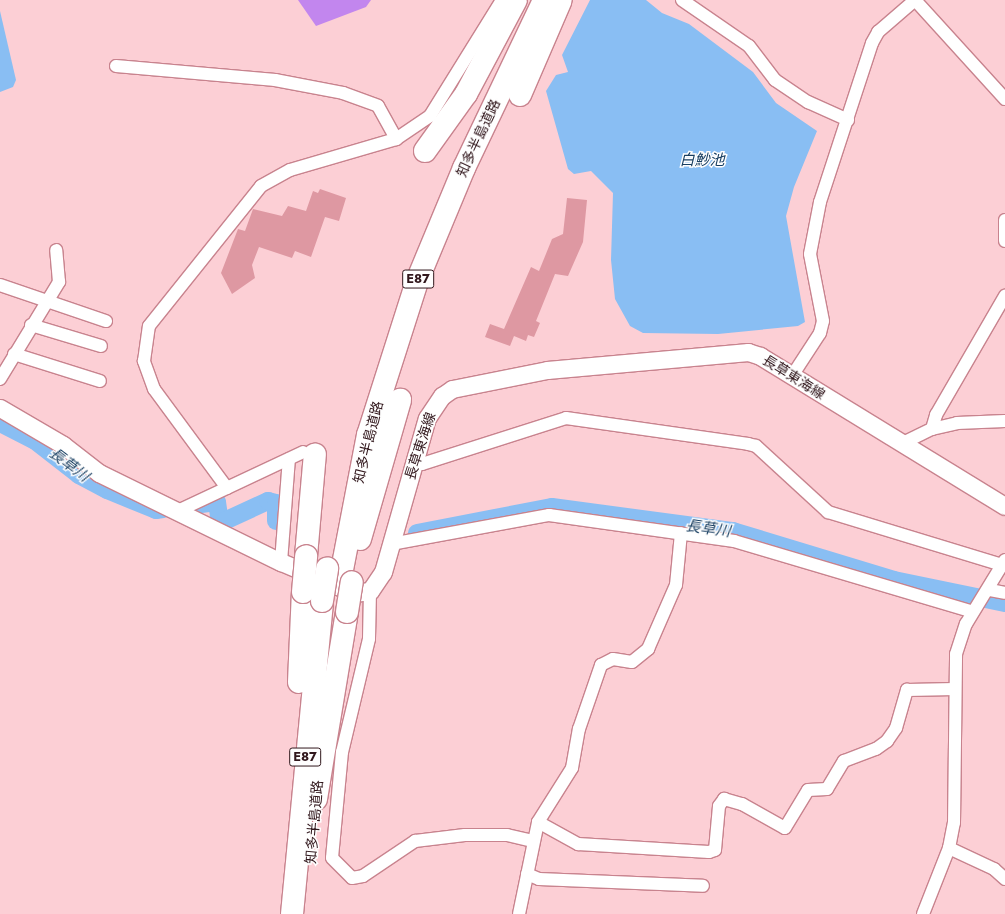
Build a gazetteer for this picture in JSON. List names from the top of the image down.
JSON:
{
  "streets": {
    "highway": ["知多半島道路", "E87"],
    "main road": ["長草東海線"]
  },
  "crossings": [
    ["知多半島道路", "長草東海線"]
  ],
  "water": ["白魦池", "長草川"]
}
